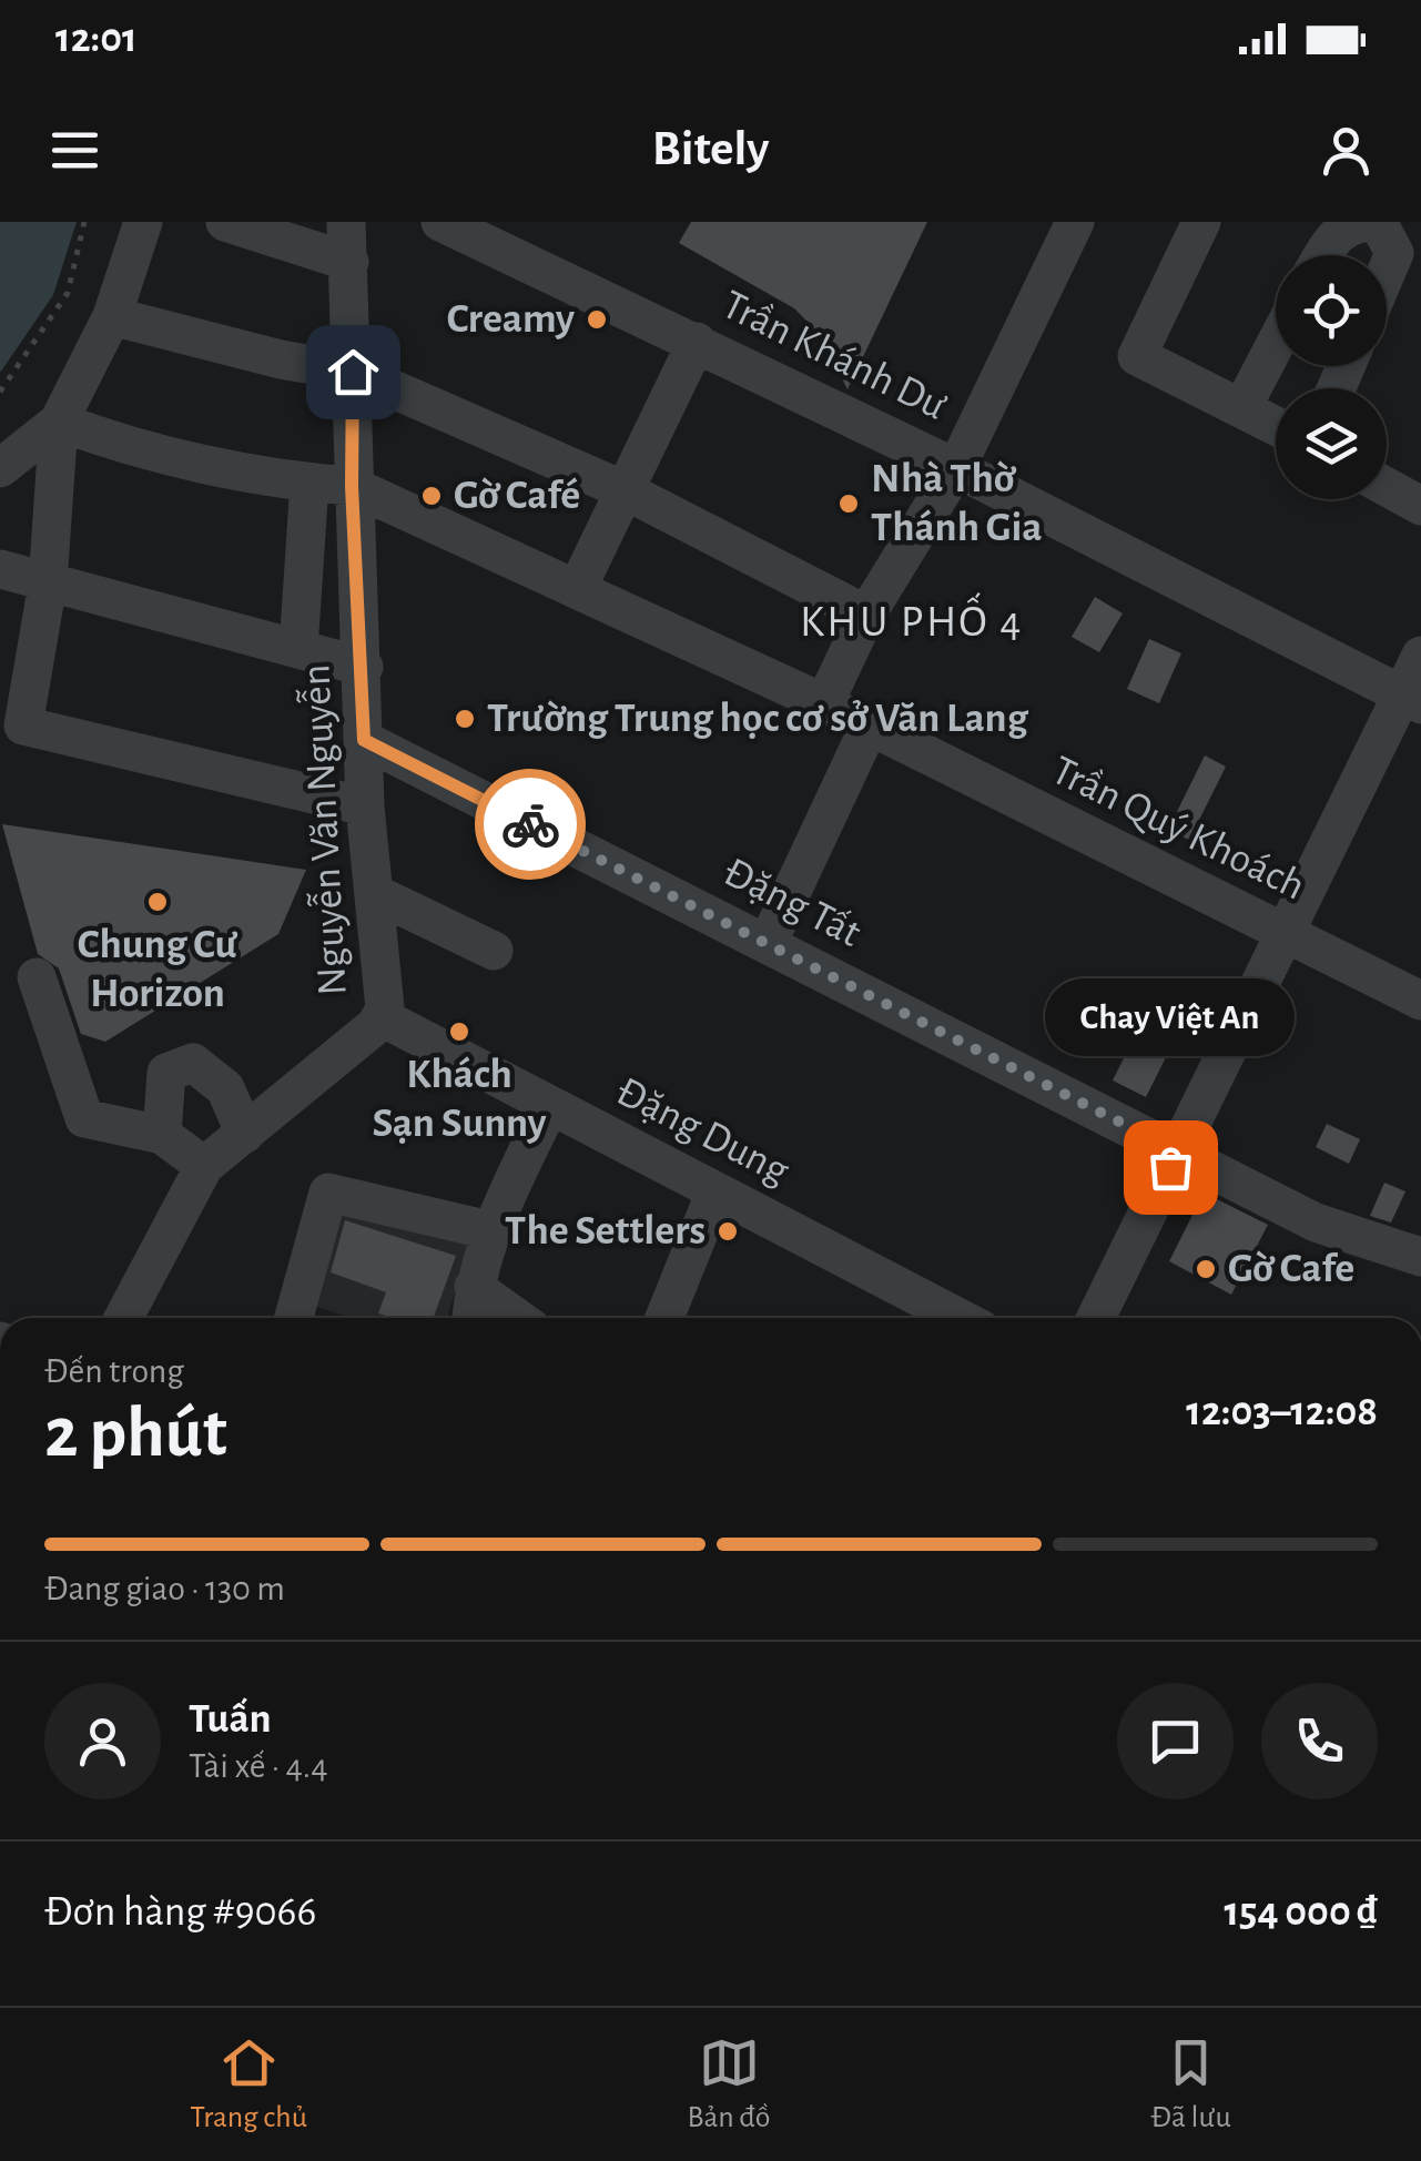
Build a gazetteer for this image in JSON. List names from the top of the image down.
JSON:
{
  "streets": {
    "street": [
      "Trần Khánh Dư",
      "Trần Quý Khoách",
      "Nguyễn Văn Nguyễn",
      "Ðặng Tất",
      "Đặng Dung"
    ]
  },
  "crossings": [
    ["Trần Quý Khoách", "Nguyễn Văn Nguyễn"],
    ["Nguyễn Văn Nguyễn", "Ðặng Tất"],
    ["Nguyễn Văn Nguyễn", "Đặng Dung"]
  ],
  "districts": ["KHU PHỐ 4"],
  "places": [
    "Creamy",
    "Gờ Café",
    "Nhà Thờ Thánh Gia",
    "Trường Trung học cơ sở Văn Lang",
    "Chung Cư Horizon",
    "Khách Sạn Sunny",
    "Chay Việt An",
    "The Settlers",
    "Gờ Cafe"
  ],
  "page": {
    "status": "12:01",
    "header": "Bitely",
    "bubble": "Chay Việt An",
    "heading": ["2 phút", "Đến trong", "12:03–12:08"],
    "panel": [
      "Tuấn",
      "Tài xế · 4.4",
      "Đơn hàng #9066",
      "154 000 ₫"
    ],
    "bar": "Đang giao · 130 m",
    "tabs": ["Trang chủ", "Bản đồ", "Đã lưu"]
  }
}
